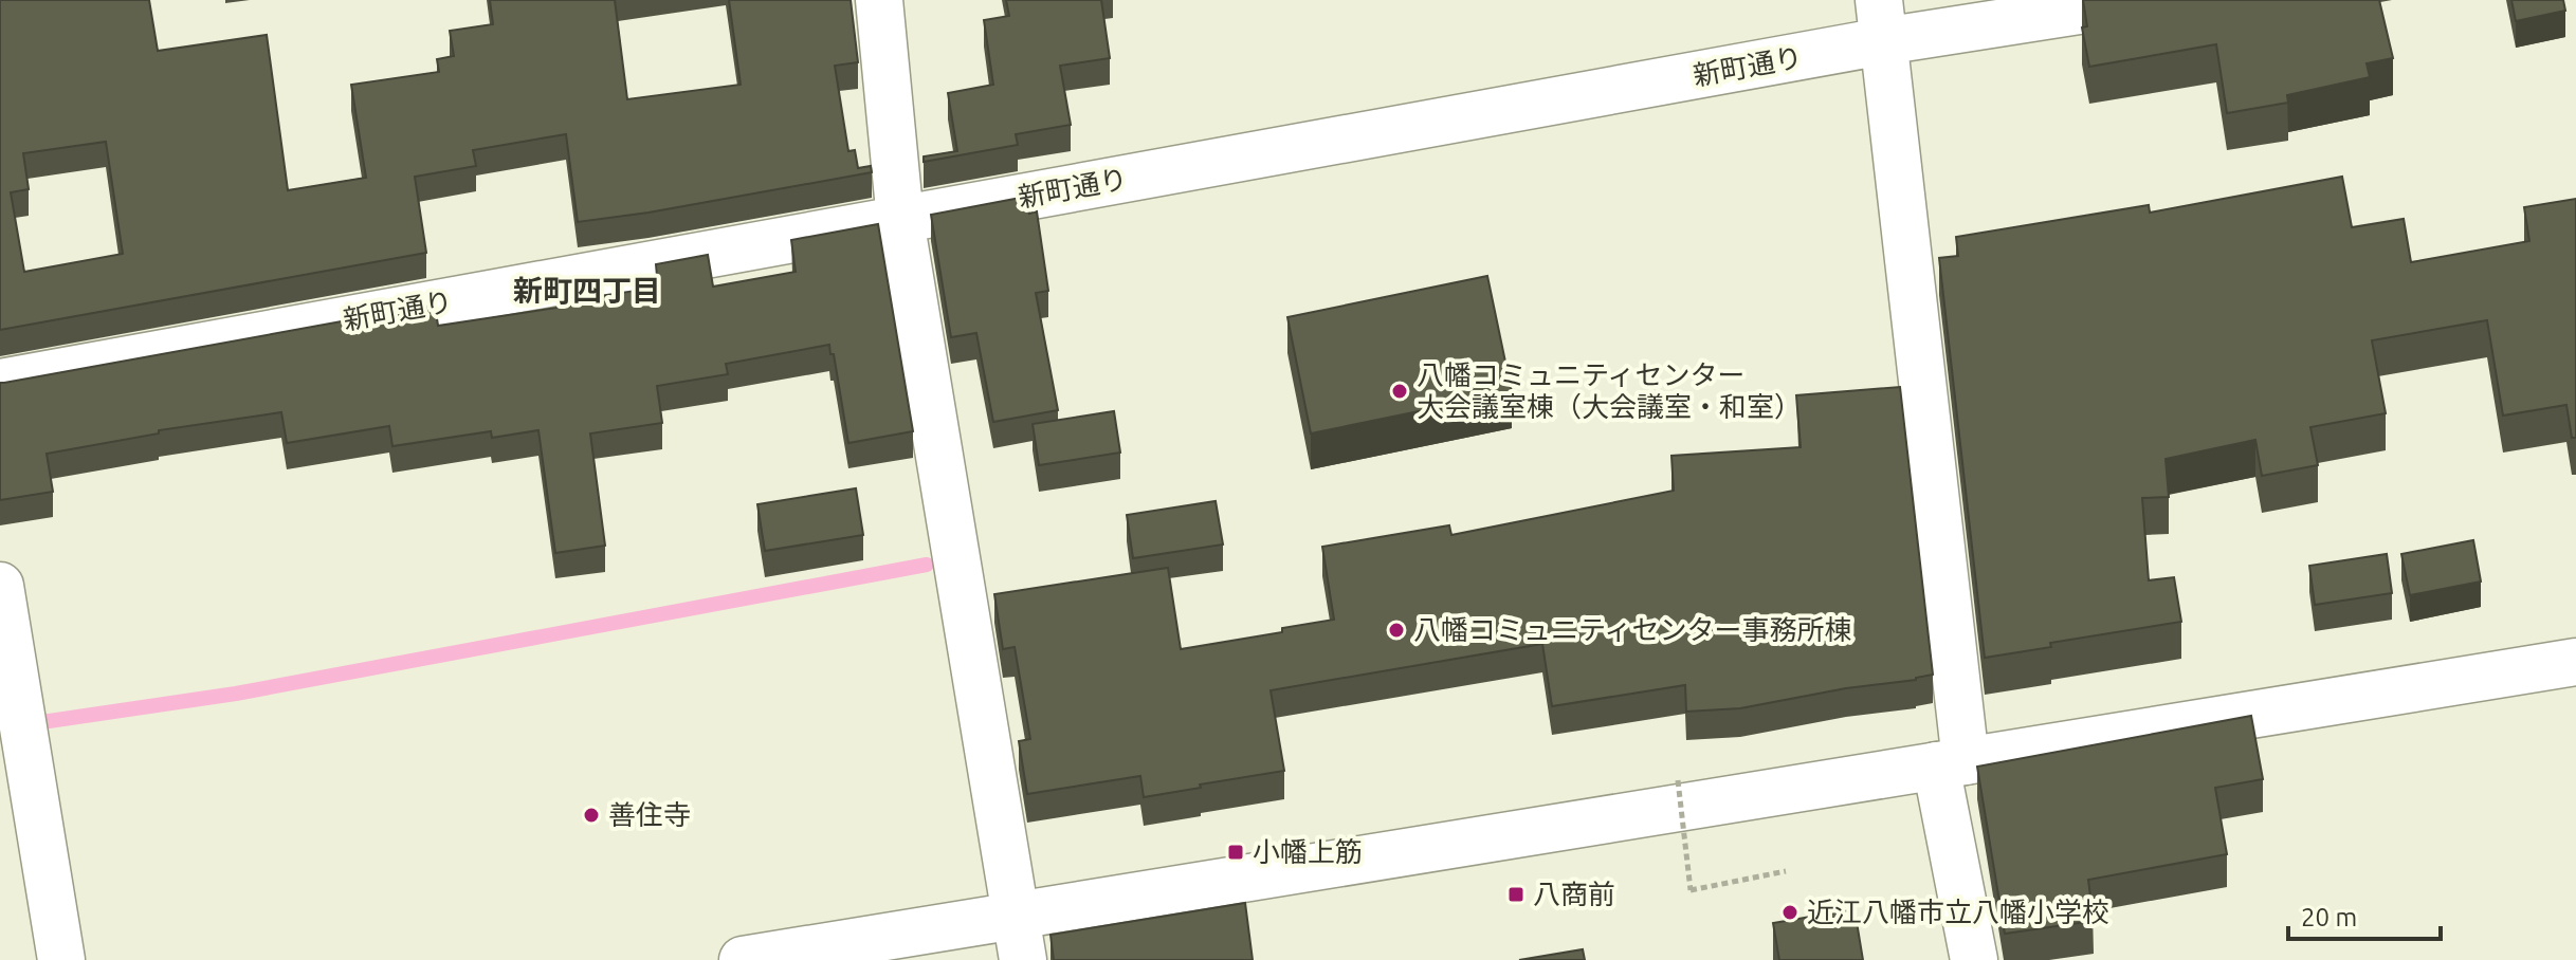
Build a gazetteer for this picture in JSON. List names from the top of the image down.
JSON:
{
  "streets": {
    "street": ["新町通り"]
  },
  "districts": ["新町四丁目"],
  "places": {
    "other": [
      "八幡コミュニティセンター 大会議室棟（大会議室・和室）",
      "八幡コミュニティセンター事務所棟",
      "善住寺",
      "近江八幡市立八幡小学校"
    ],
    "transit": ["小幡上筋", "八商前"]
  },
  "scale_bar": "20 m"
}
